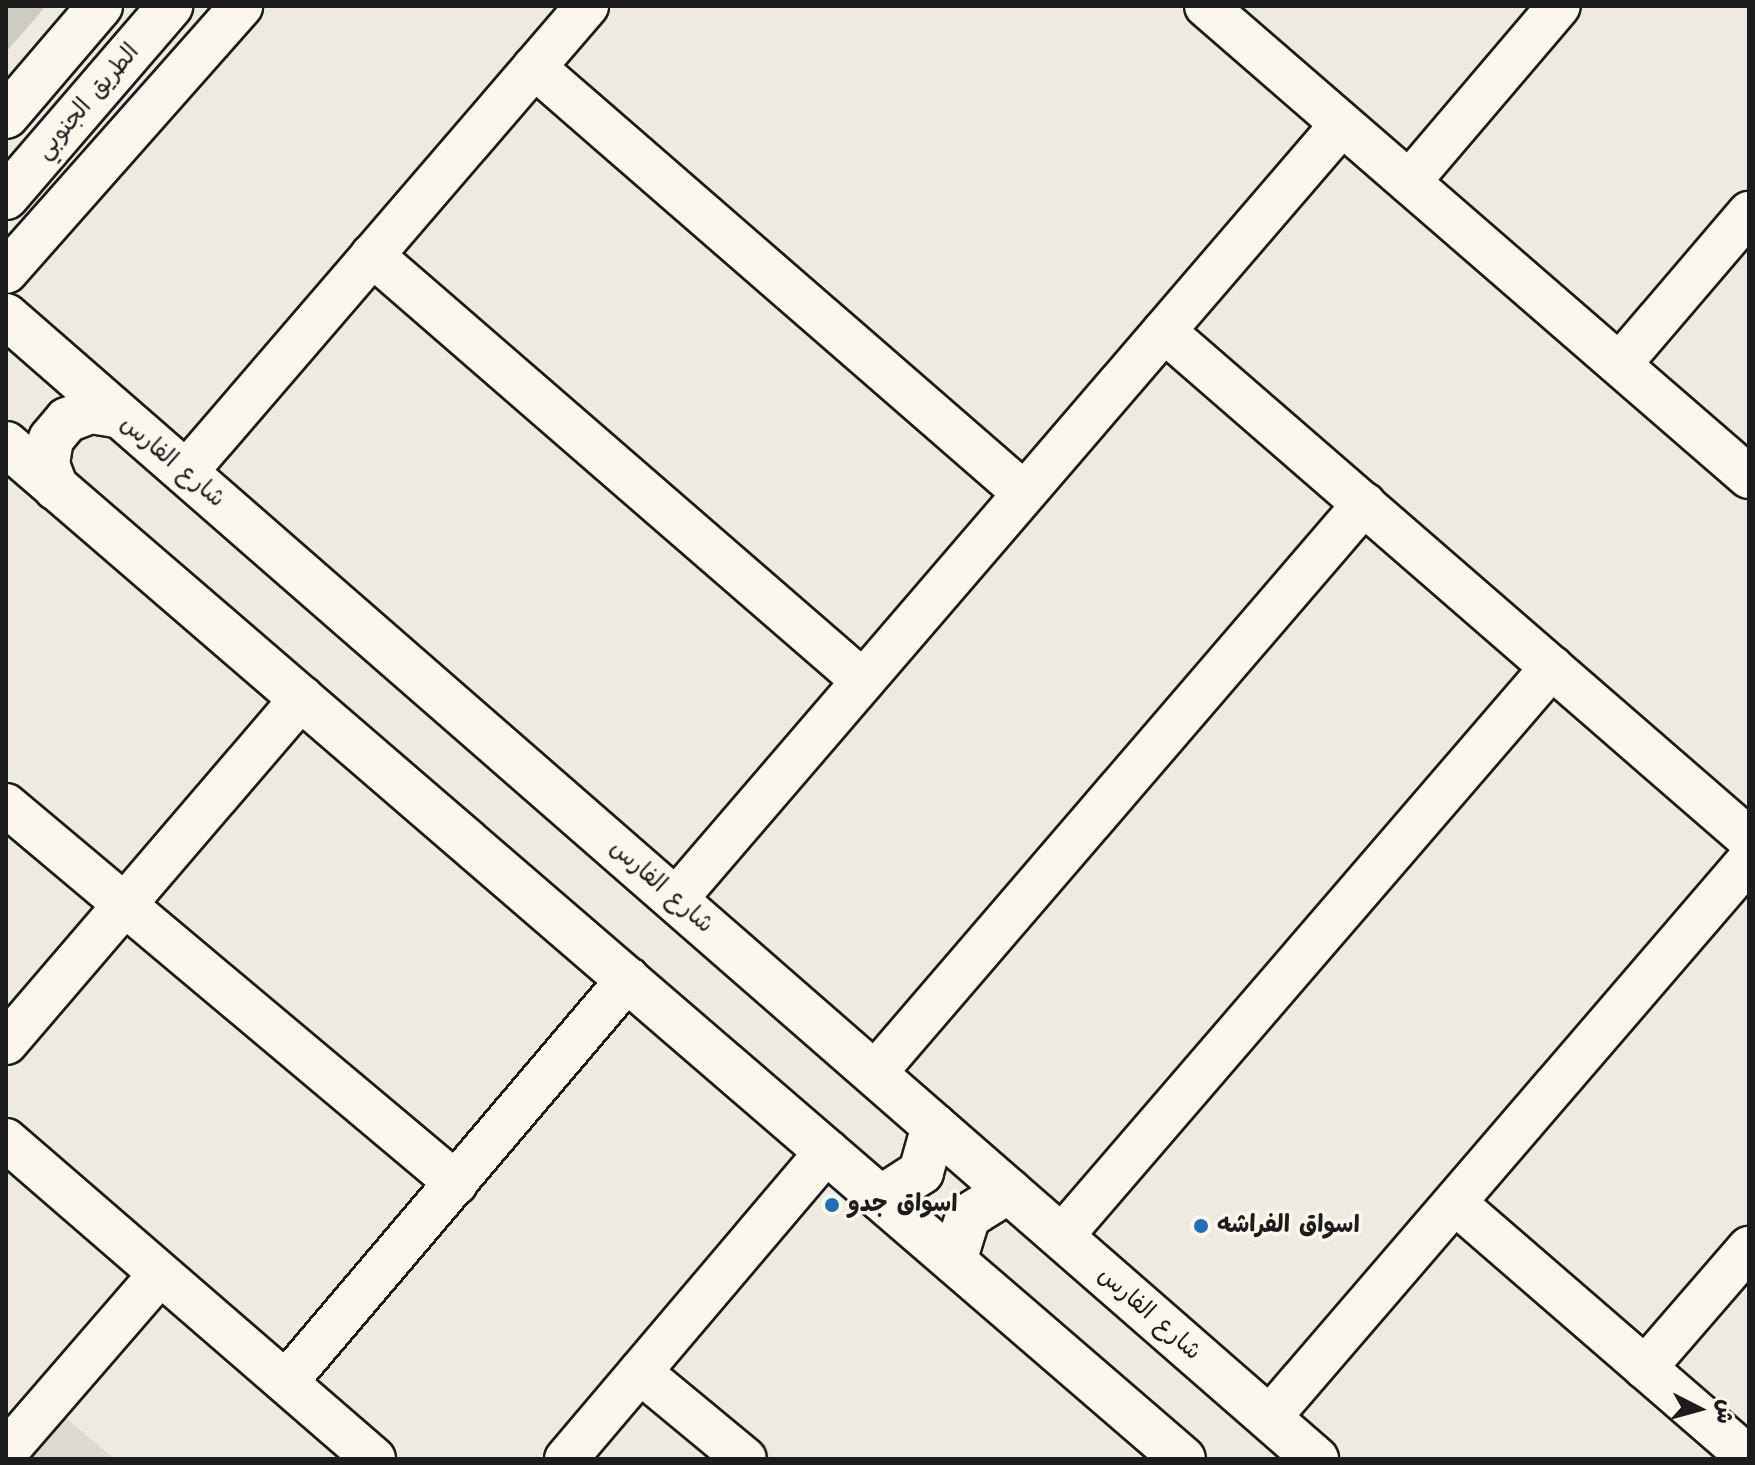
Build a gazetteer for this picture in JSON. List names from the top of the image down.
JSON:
{
  "streets": {
    "main road": ["الطريق الجنوبي", "شارع الفارس"]
  },
  "places": ["اسواق جدو", "اسواق الفراشه"],
  "north": "right"
}
